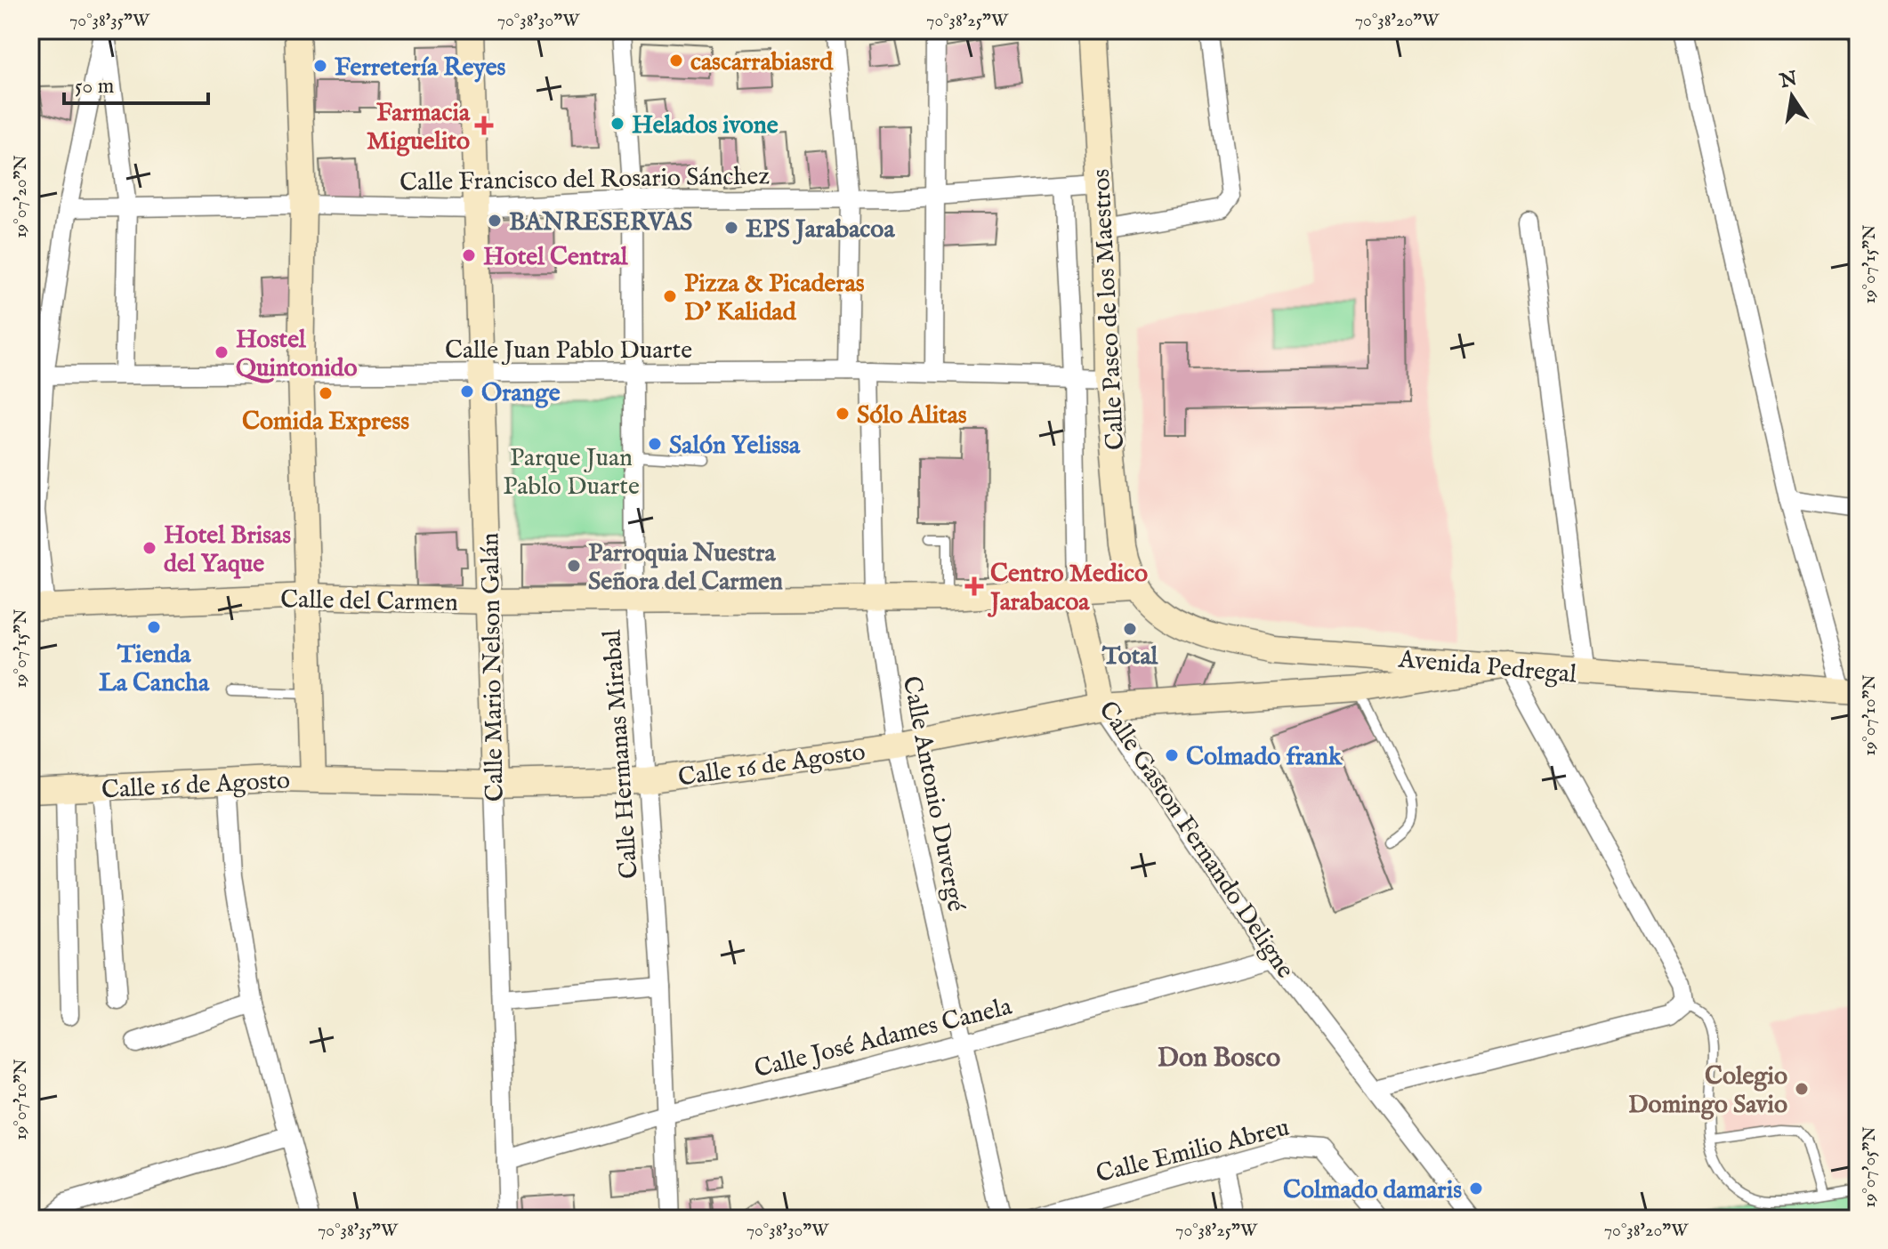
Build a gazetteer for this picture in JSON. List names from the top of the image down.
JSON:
{
  "streets": {
    "street": [
      "Calle Francisco del Rosario Sánchez",
      "Calle Paseo de los Maestros",
      "Calle Juan Pablo Duarte",
      "Calle del Carmen",
      "Avenida Pedregal",
      "Calle Mario Nelson Galán",
      "Calle Hermanas Mirabal",
      "Calle 16 de Agosto",
      "Calle Antonio Duvergé",
      "Calle Gaston Fernando Deligne",
      "Calle José Adames Canela",
      "Calle Emilio Abreu"
    ]
  },
  "crossings": [
    ["Calle Francisco del Rosario Sánchez", "Calle Paseo de los Maestros"],
    ["Calle Francisco del Rosario Sánchez", "Calle Mario Nelson Galán"],
    ["Calle Francisco del Rosario Sánchez", "Calle Hermanas Mirabal"],
    ["Calle Francisco del Rosario Sánchez", "Calle Gaston Fernando Deligne"],
    ["Calle Paseo de los Maestros", "Calle Juan Pablo Duarte"],
    ["Calle Paseo de los Maestros", "Calle del Carmen"],
    ["Calle Paseo de los Maestros", "Avenida Pedregal"],
    ["Calle Juan Pablo Duarte", "Calle Mario Nelson Galán"],
    ["Calle Juan Pablo Duarte", "Calle Hermanas Mirabal"],
    ["Calle Juan Pablo Duarte", "Calle Antonio Duvergé"],
    ["Calle Juan Pablo Duarte", "Calle Gaston Fernando Deligne"],
    ["Calle del Carmen", "Avenida Pedregal"],
    ["Calle del Carmen", "Calle Mario Nelson Galán"],
    ["Calle del Carmen", "Calle Hermanas Mirabal"],
    ["Calle del Carmen", "Calle Antonio Duvergé"],
    ["Calle del Carmen", "Calle Gaston Fernando Deligne"],
    ["Avenida Pedregal", "Calle 16 de Agosto"],
    ["Calle Mario Nelson Galán", "Calle 16 de Agosto"],
    ["Calle Mario Nelson Galán", "Calle José Adames Canela"],
    ["Calle Hermanas Mirabal", "Calle 16 de Agosto"],
    ["Calle Hermanas Mirabal", "Calle José Adames Canela"],
    ["Calle 16 de Agosto", "Calle Antonio Duvergé"],
    ["Calle 16 de Agosto", "Calle Gaston Fernando Deligne"],
    ["Calle Antonio Duvergé", "Calle José Adames Canela"],
    ["Calle Gaston Fernando Deligne", "Calle José Adames Canela"]
  ],
  "districts": ["Don Bosco"],
  "parks": ["Parque Juan Pablo Duarte"],
  "places": {
    "other": [
      "cascarrabiasrd",
      "Ferretería Reyes",
      "Helados ivone",
      "BANRESERVAS",
      "EPS Jarabacoa",
      "Hotel Central",
      "Pizza & Picaderas D' Kalidad",
      "Hostel Quintonido",
      "Orange",
      "Comida Express",
      "Sólo Alitas",
      "Salón Yelissa",
      "Hotel Brisas del Yaque",
      "Parroquia Nuestra Señora del Carmen",
      "Tienda La Cancha",
      "Total",
      "Colmado frank",
      "Colegio Domingo Savio",
      "Colmado damaris"
    ],
    "health": ["Farmacia Miguelito", "Centro Medico Jarabacoa"]
  },
  "scale_bar": "50 m",
  "north": "top",
  "coordinates": [
    "70°38'35\"W",
    "70°38'30\"W",
    "70°38'25\"W",
    "70°38'20\"W",
    "19°07'20\"N",
    "19°07'15\"N",
    "19°07'10\"N",
    "19°07'05\"N"
  ]
}
